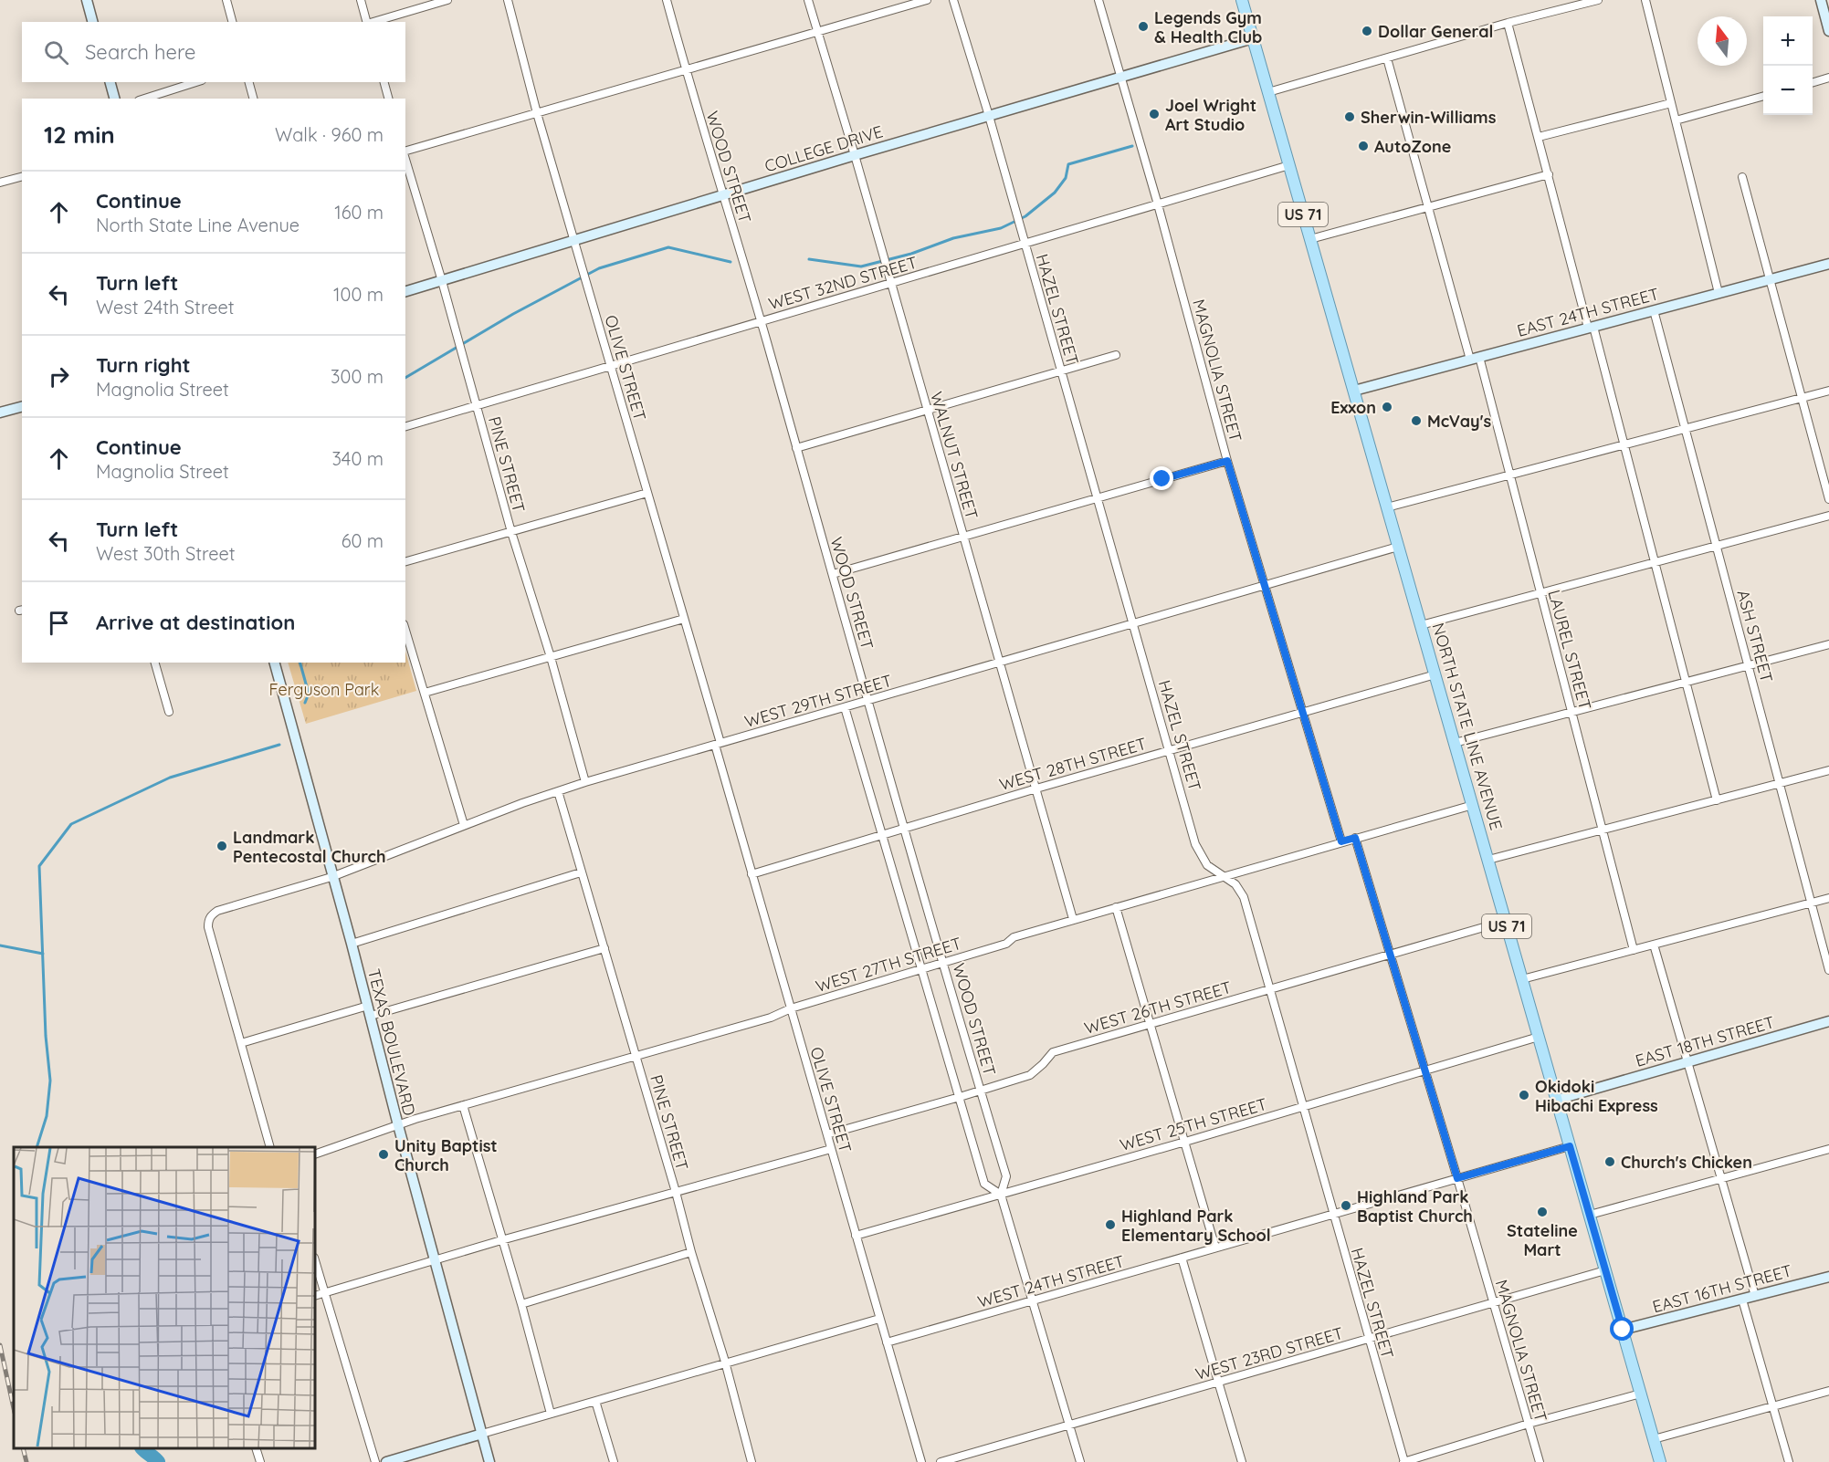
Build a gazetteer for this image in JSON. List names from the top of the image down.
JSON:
{
  "streets": {
    "main road": ["US 71", "NORTH STATE LINE AVENUE"],
    "street": [
      "COLLEGE DRIVE",
      "WOOD STREET",
      "WEST 32ND STREET",
      "HAZEL STREET",
      "EAST 24TH STREET",
      "OLIVE STREET",
      "MAGNOLIA STREET",
      "WALNUT STREET",
      "PINE STREET",
      "ASH STREET",
      "LAUREL STREET",
      "WEST 29TH STREET",
      "WEST 28TH STREET",
      "WEST 27TH STREET",
      "WEST 26TH STREET",
      "EAST 18TH STREET",
      "TEXAS BOULEVARD",
      "WEST 25TH STREET",
      "WEST 24TH STREET",
      "EAST 16TH STREET",
      "WEST 23RD STREET"
    ]
  },
  "crossings": [
    ["COLLEGE DRIVE", "WOOD STREET"],
    ["COLLEGE DRIVE", "HAZEL STREET"],
    ["COLLEGE DRIVE", "OLIVE STREET"],
    ["COLLEGE DRIVE", "MAGNOLIA STREET"],
    ["COLLEGE DRIVE", "WALNUT STREET"],
    ["COLLEGE DRIVE", "PINE STREET"],
    ["COLLEGE DRIVE", "NORTH STATE LINE AVENUE"],
    ["WOOD STREET", "WEST 32ND STREET"],
    ["WOOD STREET", "WEST 29TH STREET"],
    ["WOOD STREET", "WEST 28TH STREET"],
    ["WOOD STREET", "WEST 27TH STREET"],
    ["WOOD STREET", "WEST 26TH STREET"],
    ["WOOD STREET", "WEST 25TH STREET"],
    ["WOOD STREET", "WEST 24TH STREET"],
    ["WOOD STREET", "WEST 23RD STREET"],
    ["WEST 32ND STREET", "HAZEL STREET"],
    ["WEST 32ND STREET", "OLIVE STREET"],
    ["WEST 32ND STREET", "MAGNOLIA STREET"],
    ["WEST 32ND STREET", "WALNUT STREET"],
    ["WEST 32ND STREET", "PINE STREET"],
    ["WEST 32ND STREET", "NORTH STATE LINE AVENUE"],
    ["HAZEL STREET", "WEST 29TH STREET"],
    ["HAZEL STREET", "WEST 28TH STREET"],
    ["HAZEL STREET", "WEST 27TH STREET"],
    ["HAZEL STREET", "WEST 26TH STREET"],
    ["HAZEL STREET", "WEST 25TH STREET"],
    ["HAZEL STREET", "WEST 24TH STREET"],
    ["HAZEL STREET", "WEST 23RD STREET"],
    ["EAST 24TH STREET", "ASH STREET"],
    ["EAST 24TH STREET", "LAUREL STREET"],
    ["EAST 24TH STREET", "NORTH STATE LINE AVENUE"],
    ["OLIVE STREET", "WEST 29TH STREET"],
    ["OLIVE STREET", "WEST 28TH STREET"],
    ["OLIVE STREET", "WEST 27TH STREET"],
    ["OLIVE STREET", "WEST 26TH STREET"],
    ["OLIVE STREET", "WEST 25TH STREET"],
    ["OLIVE STREET", "WEST 24TH STREET"],
    ["MAGNOLIA STREET", "WEST 29TH STREET"],
    ["MAGNOLIA STREET", "WEST 28TH STREET"],
    ["MAGNOLIA STREET", "WEST 27TH STREET"],
    ["MAGNOLIA STREET", "WEST 26TH STREET"],
    ["MAGNOLIA STREET", "WEST 25TH STREET"],
    ["MAGNOLIA STREET", "WEST 24TH STREET"],
    ["MAGNOLIA STREET", "WEST 23RD STREET"],
    ["WALNUT STREET", "WEST 29TH STREET"],
    ["WALNUT STREET", "WEST 28TH STREET"],
    ["WALNUT STREET", "WEST 27TH STREET"],
    ["PINE STREET", "WEST 29TH STREET"],
    ["PINE STREET", "WEST 27TH STREET"],
    ["WEST 29TH STREET", "NORTH STATE LINE AVENUE"],
    ["WEST 29TH STREET", "TEXAS BOULEVARD"],
    ["NORTH STATE LINE AVENUE", "WEST 28TH STREET"],
    ["NORTH STATE LINE AVENUE", "WEST 27TH STREET"],
    ["NORTH STATE LINE AVENUE", "WEST 26TH STREET"],
    ["NORTH STATE LINE AVENUE", "EAST 18TH STREET"],
    ["NORTH STATE LINE AVENUE", "WEST 25TH STREET"],
    ["NORTH STATE LINE AVENUE", "WEST 24TH STREET"],
    ["NORTH STATE LINE AVENUE", "EAST 16TH STREET"],
    ["NORTH STATE LINE AVENUE", "WEST 23RD STREET"],
    ["WEST 27TH STREET", "TEXAS BOULEVARD"]
  ],
  "parks": ["Ferguson Park"],
  "places": [
    "Legends Gym & Health Club",
    "Dollar General",
    "Joel Wright Art Studio",
    "Sherwin-Williams",
    "AutoZone",
    "Exxon",
    "McVay's",
    "Landmark Pentecostal Church",
    "Okidoki Hibachi Express",
    "Unity Baptist Church",
    "Church's Chicken",
    "Highland Park Baptist Church",
    "Stateline Mart",
    "Highland Park Elementary School"
  ],
  "north": "top",
  "page": {
    "map_buttons": ["+", "−"],
    "search": "Search here",
    "heading": ["12 min", "Walk · 960 m"],
    "list": [
      ["Continue", "North State Line Avenue", "160 m"],
      ["Turn left", "West 24th Street", "100 m"],
      ["Turn right", "Magnolia Street", "300 m"],
      ["Continue", "Magnolia Street", "340 m"],
      ["Turn left", "West 30th Street", "60 m"],
      "Arrive at destination"
    ]
  }
}
